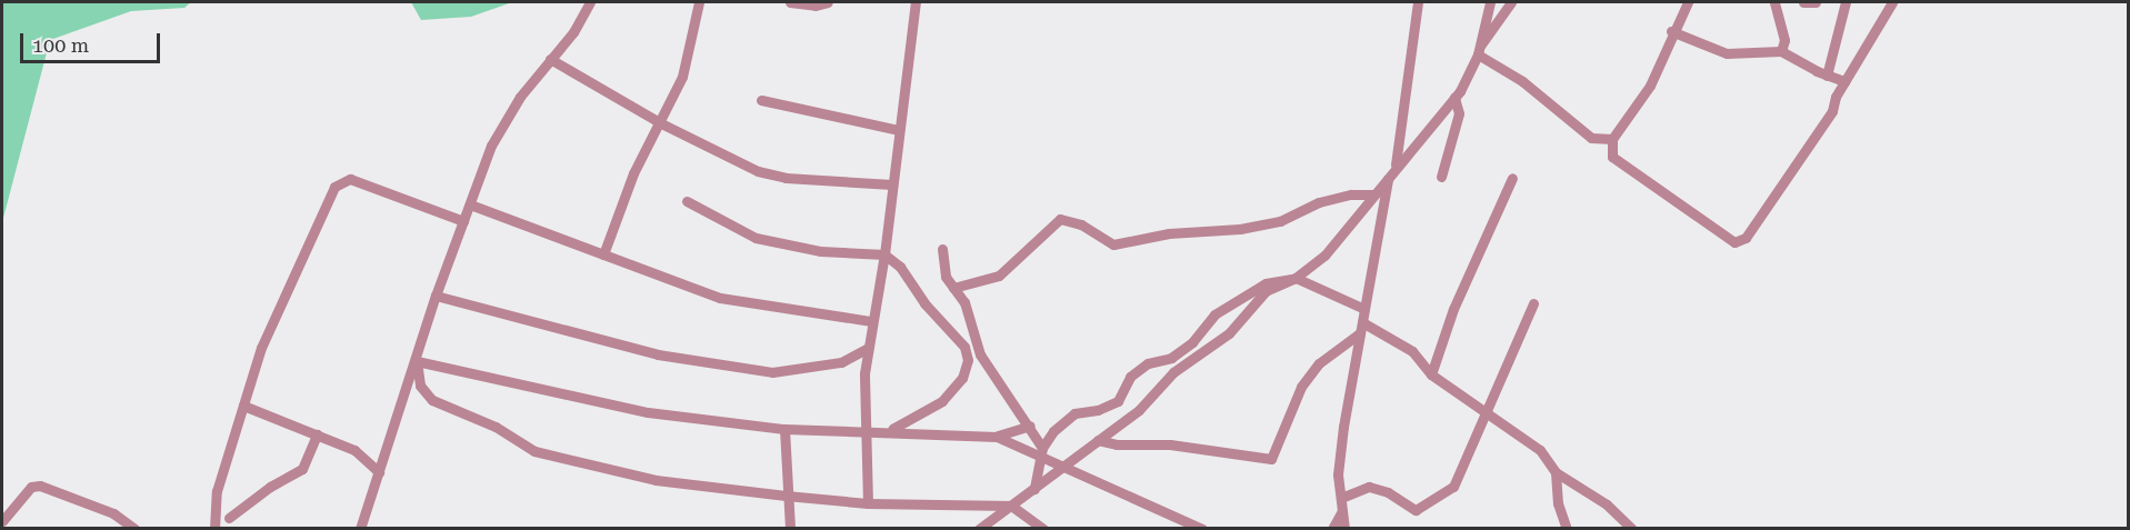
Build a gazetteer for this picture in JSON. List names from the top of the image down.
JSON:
{
  "scale_bar": "100 m"
}
